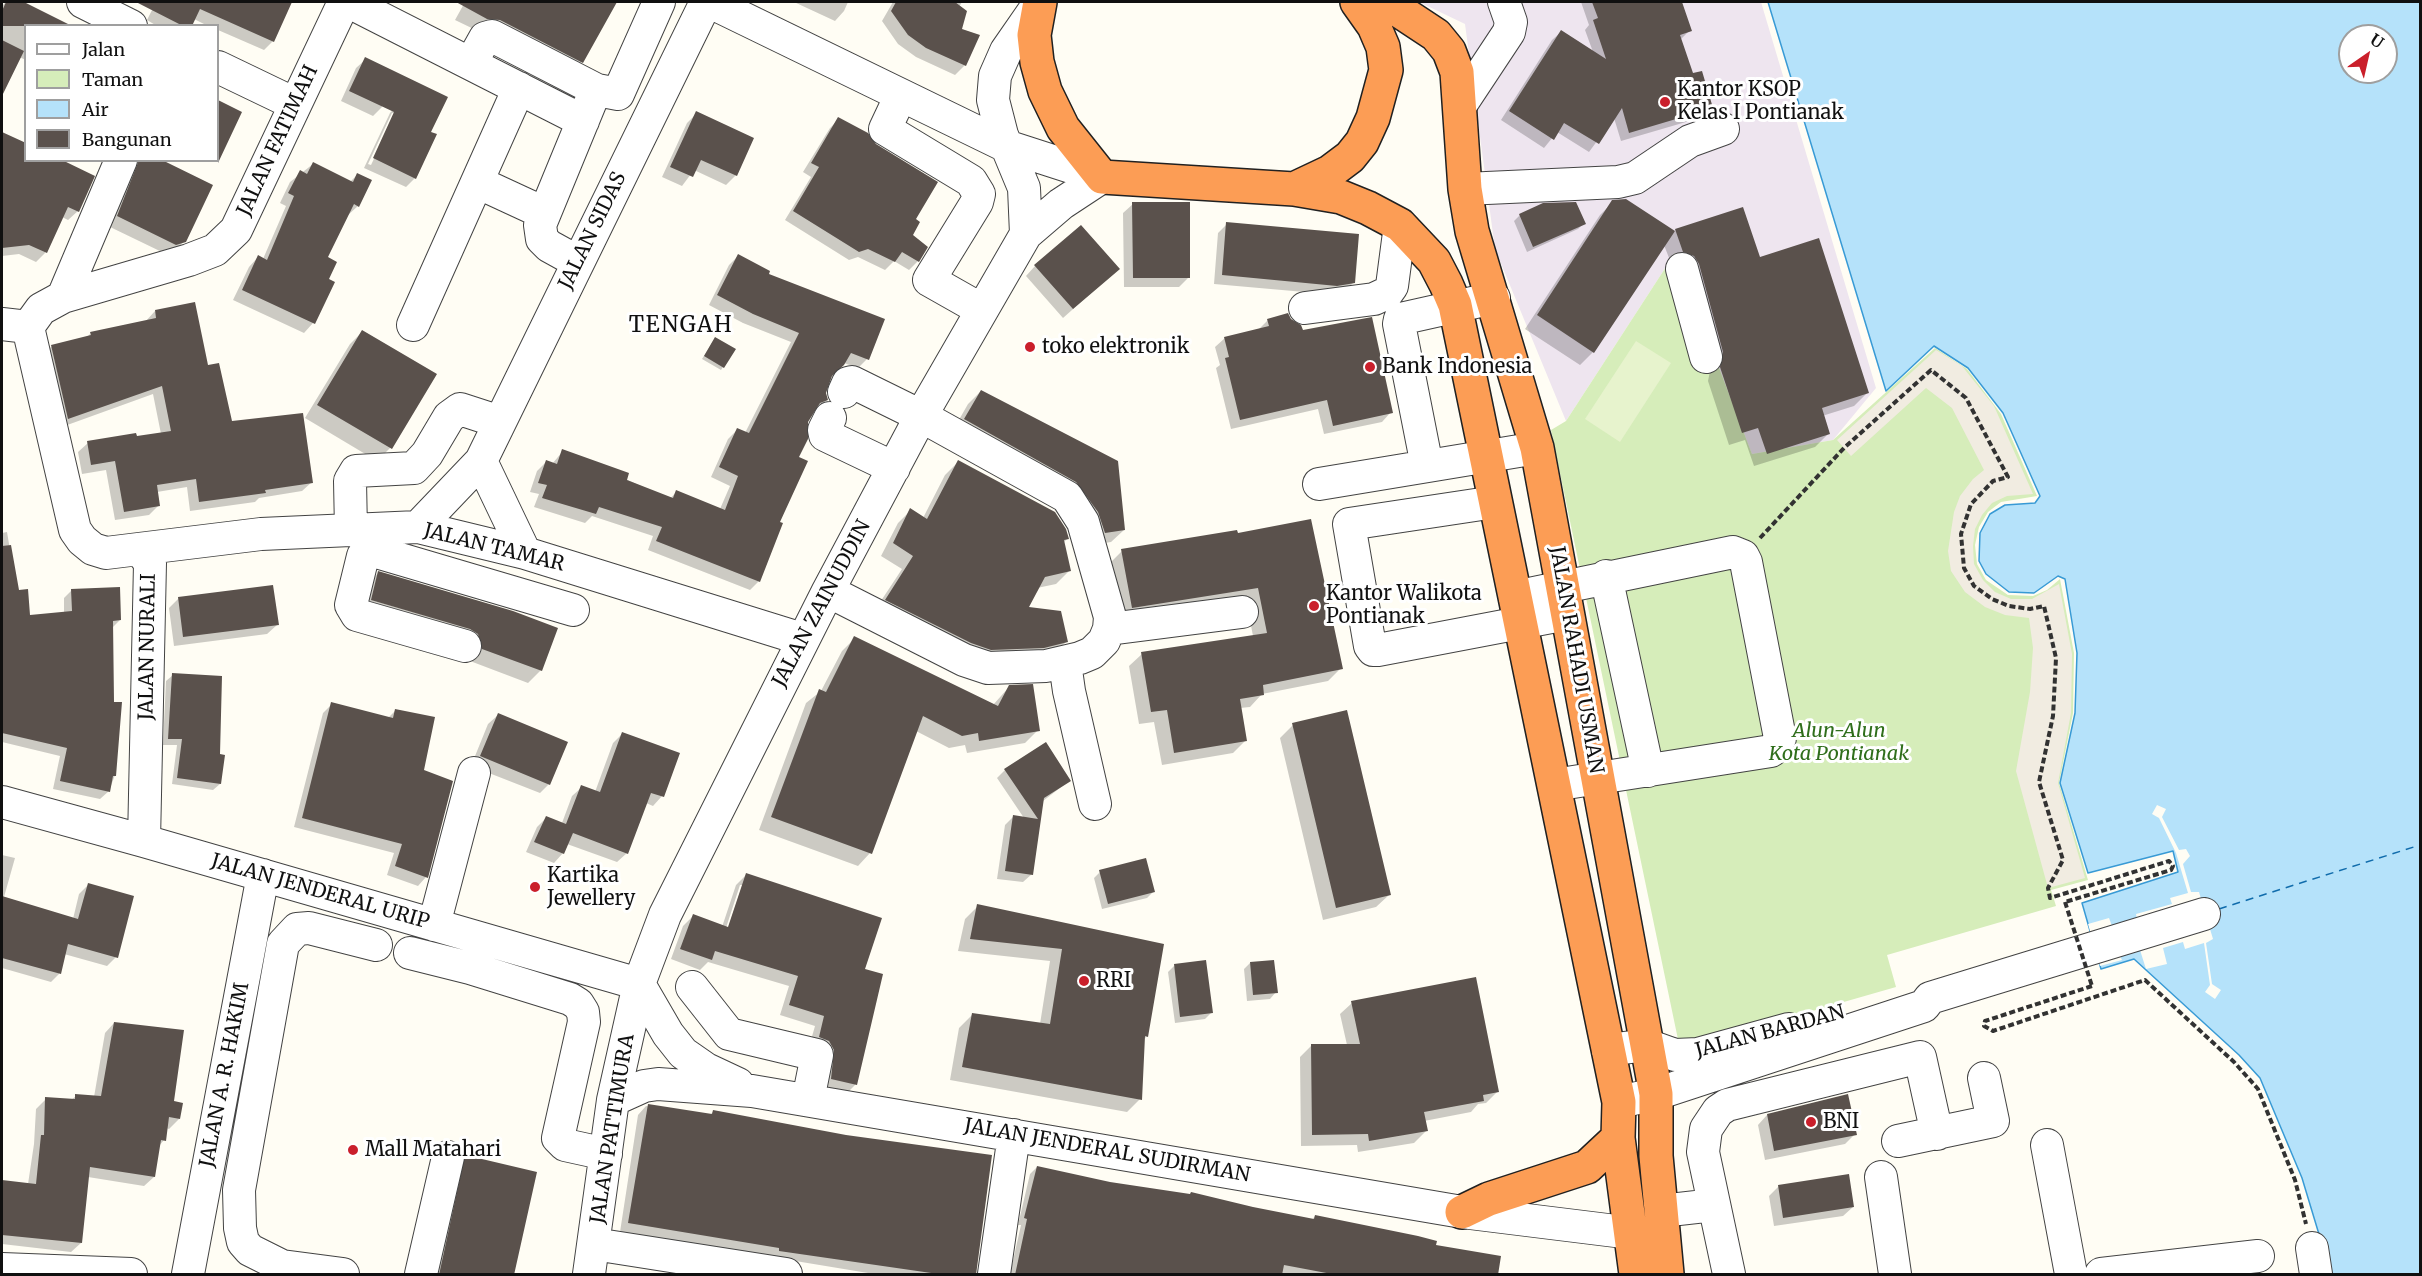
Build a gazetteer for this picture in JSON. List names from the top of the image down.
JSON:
{
  "streets": {
    "highway": ["JALAN RAHADI USMAN"],
    "street": [
      "JALAN FATIMAH",
      "JALAN SIDAS",
      "JALAN TAMAR",
      "JALAN ZAINUDDIN",
      "JALAN NURALI",
      "JALAN JENDERAL URIP",
      "JALAN BARDAN",
      "JALAN A. R. HAKIM",
      "JALAN PATTIMURA",
      "JALAN JENDERAL SUDIRMAN"
    ]
  },
  "crossings": [
    ["JALAN FATIMAH", "JALAN NURALI"],
    ["JALAN SIDAS", "JALAN TAMAR"],
    ["JALAN TAMAR", "JALAN ZAINUDDIN"],
    ["JALAN TAMAR", "JALAN NURALI"],
    ["JALAN ZAINUDDIN", "JALAN JENDERAL URIP"],
    ["JALAN ZAINUDDIN", "JALAN PATTIMURA"],
    ["JALAN ZAINUDDIN", "JALAN JENDERAL SUDIRMAN"],
    ["JALAN NURALI", "JALAN JENDERAL URIP"],
    ["JALAN RAHADI USMAN", "JALAN BARDAN"],
    ["JALAN RAHADI USMAN", "JALAN JENDERAL SUDIRMAN"],
    ["JALAN JENDERAL URIP", "JALAN A. R. HAKIM"],
    ["JALAN JENDERAL URIP", "JALAN PATTIMURA"],
    ["JALAN JENDERAL URIP", "JALAN JENDERAL SUDIRMAN"],
    ["JALAN PATTIMURA", "JALAN JENDERAL SUDIRMAN"]
  ],
  "districts": ["TENGAH"],
  "parks": ["Alun-Alun Kota Pontianak"],
  "places": [
    "Kantor KSOP Kelas I Pontianak",
    "toko elektronik",
    "Bank Indonesia",
    "Kantor Walikota Pontianak",
    "Kartika Jewellery",
    "RRI",
    "BNI",
    "Mall Matahari"
  ],
  "legend": [
    "Jalan",
    "Taman",
    "Air",
    "Bangunan"
  ],
  "north": "top right"
}
